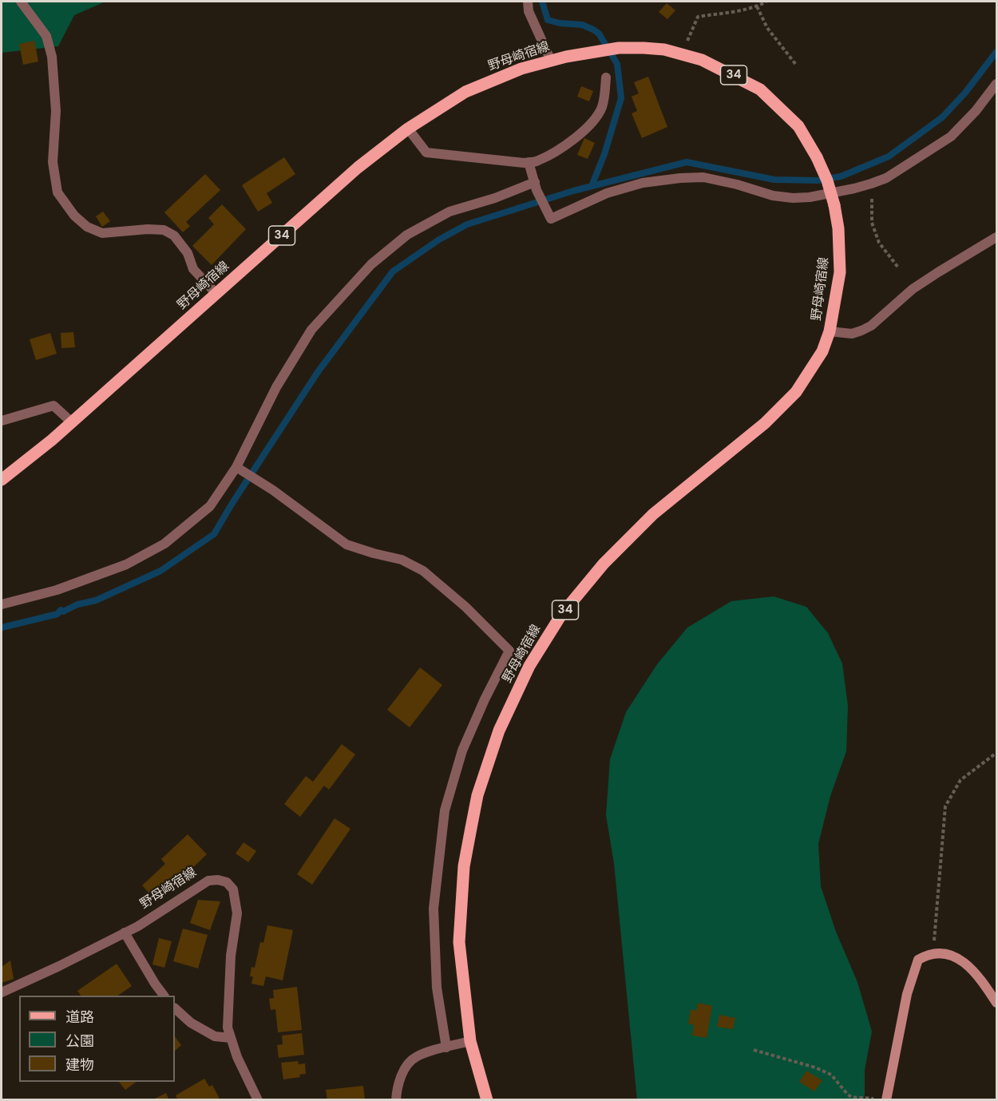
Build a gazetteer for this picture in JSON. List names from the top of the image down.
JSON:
{
  "streets": {
    "main road": ["野母崎宿線", "34"]
  },
  "legend": ["道路", "公園", "建物"]
}
